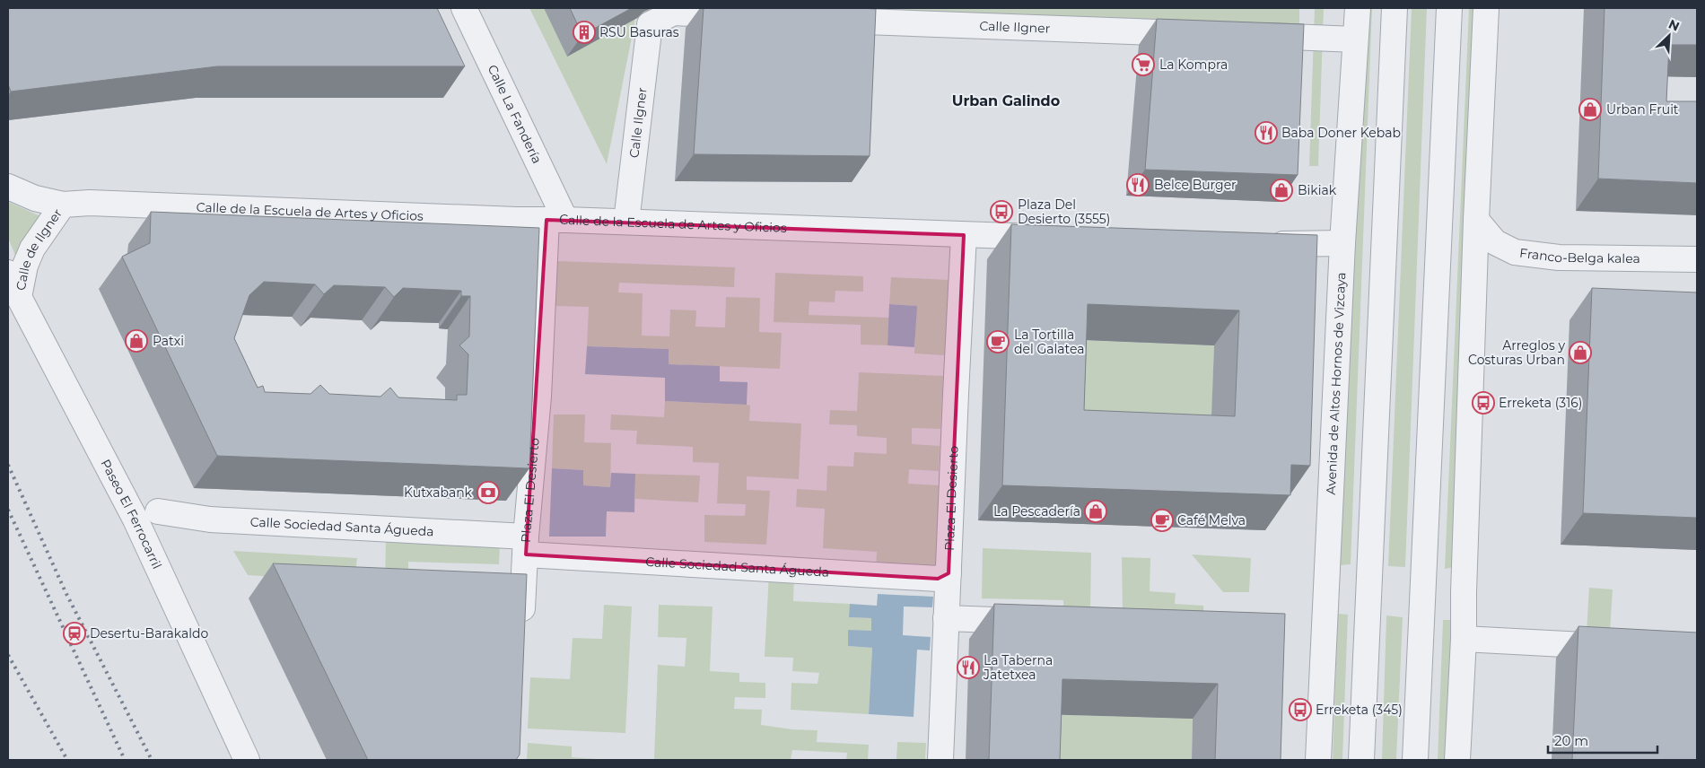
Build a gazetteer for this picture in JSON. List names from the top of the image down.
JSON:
{
  "streets": {
    "street": [
      "Calle Ilgner",
      "Calle La Fandería",
      "Calle de la Escuela de Artes y Oficios",
      "Calle de Ilgner",
      "Franco-Belga kalea",
      "Avenida de Altos Hornos de Vizcaya",
      "Plaza El Desierto",
      "Paseo El Ferrocarril",
      "Calle Sociedad Santa Águeda"
    ]
  },
  "crossings": [
    ["Calle Ilgner", "Calle de la Escuela de Artes y Oficios"],
    ["Calle La Fandería", "Calle de la Escuela de Artes y Oficios"],
    ["Calle La Fandería", "Plaza El Desierto"],
    ["Calle de la Escuela de Artes y Oficios", "Calle de Ilgner"],
    ["Calle de la Escuela de Artes y Oficios", "Plaza El Desierto"],
    ["Calle de Ilgner", "Paseo El Ferrocarril"],
    ["Plaza El Desierto", "Calle Sociedad Santa Águeda"]
  ],
  "districts": ["Urban Galindo"],
  "places": {
    "building": ["RSU Basuras"],
    "supermarket": ["La Kompra"],
    "shop": [
      "Urban Fruit",
      "Bikiak",
      "Patxi",
      "Arreglos y Costuras Urban",
      "La Pescadería"
    ],
    "restaurant": ["Baba Doner Kebab", "Belce Burger", "La Taberna Jatetxea"],
    "bus stop": ["Plaza Del Desierto (3555)", "Erreketa (316)", "Erreketa (345)"],
    "cafe": ["La Tortilla del Galatea", "Café Melva"],
    "bank": ["Kutxabank"],
    "station": ["Desertu-Barakaldo"]
  },
  "scale_bar": "20 m",
  "north": "top right"
}
